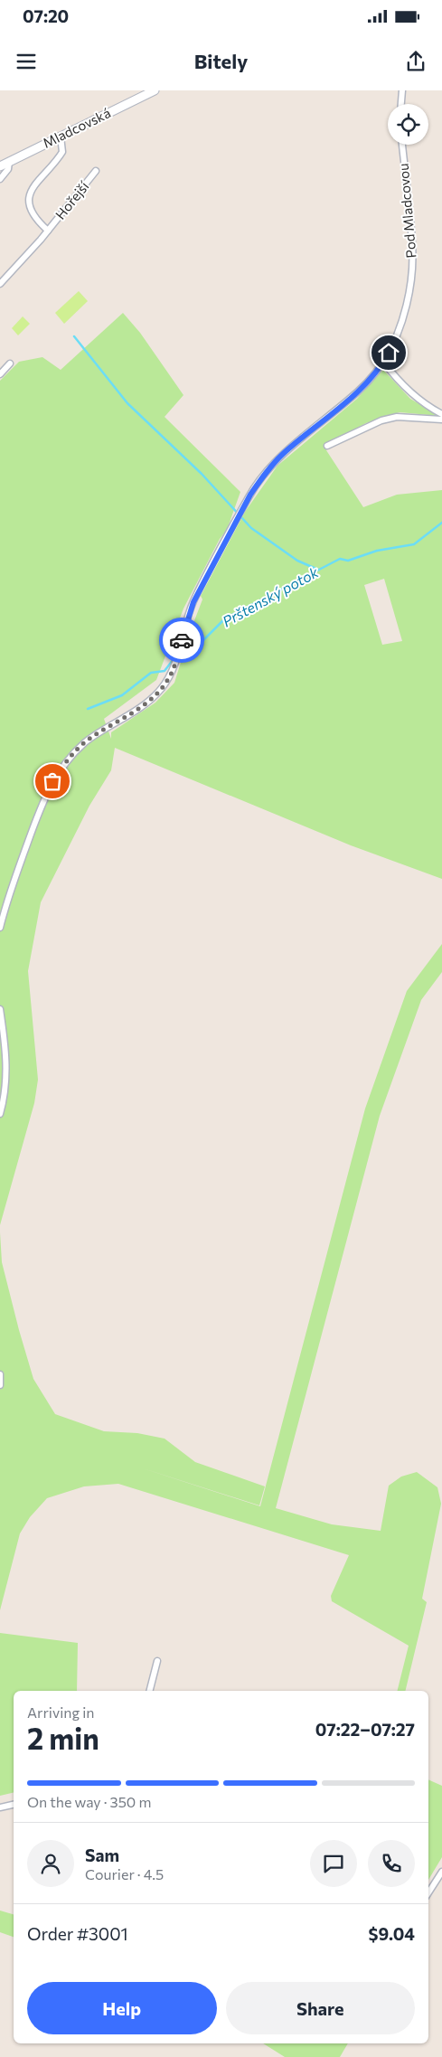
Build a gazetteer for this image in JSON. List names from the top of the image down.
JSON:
{
  "streets": {
    "street": ["Mladcovská", "Hořejší", "Pod Mladcovou"]
  },
  "crossings": [
    ["Mladcovská", "Hořejší"]
  ],
  "water": ["Prštenský potok"],
  "page": {
    "status": "07:20",
    "header": "Bitely",
    "heading": ["2 min", "Arriving in", "07:22–07:27"],
    "panel": [
      "Sam",
      "Courier · 4.5",
      "Order #3001",
      "$9.04"
    ],
    "bar": "On the way · 350 m",
    "buttons": ["Help", "Share"]
  }
}
